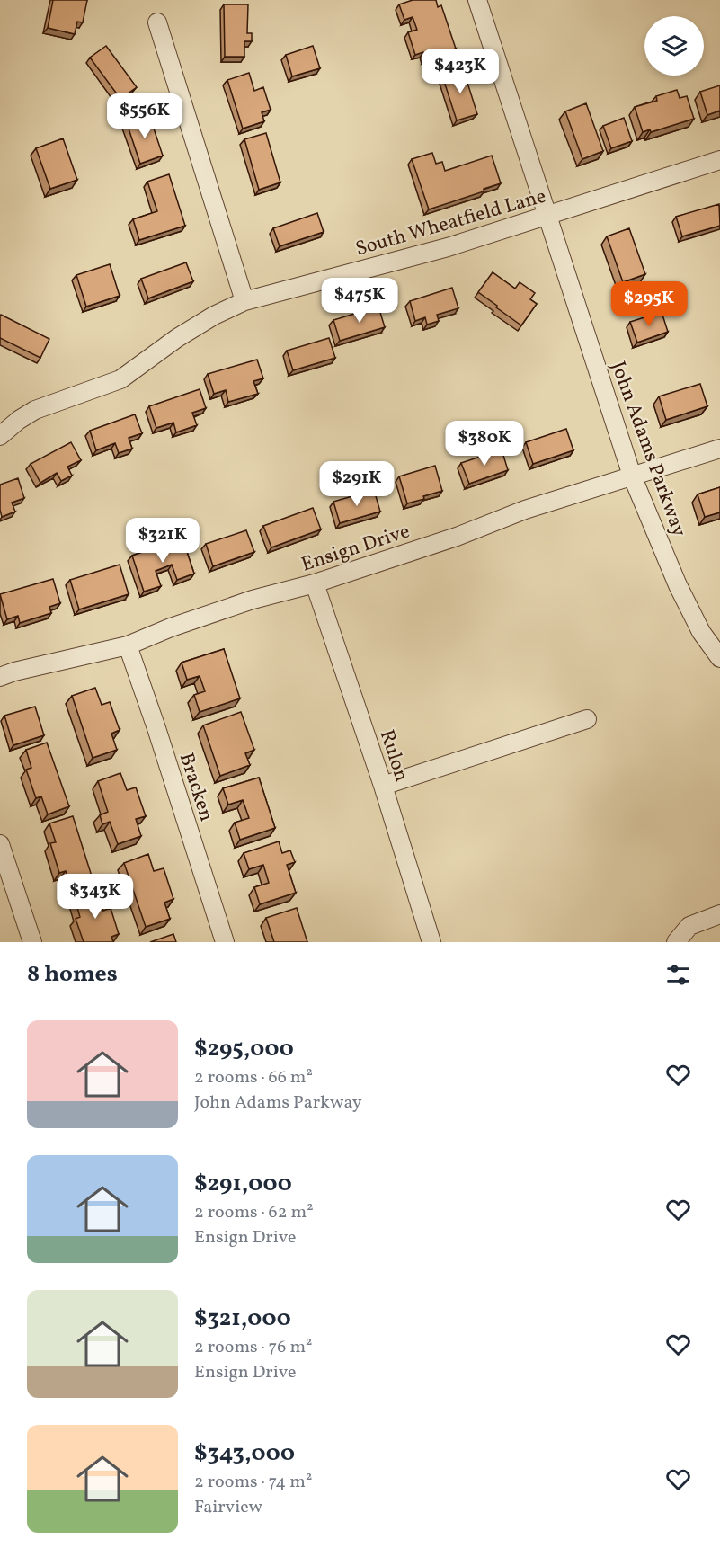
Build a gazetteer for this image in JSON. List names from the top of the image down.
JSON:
{
  "streets": {
    "street": [
      "South Wheatfield Lane",
      "John Adams Parkway",
      "Ensign Drive",
      "Rulon",
      "Bracken"
    ]
  },
  "crossings": [
    ["South Wheatfield Lane", "John Adams Parkway"],
    ["John Adams Parkway", "Ensign Drive"],
    ["Ensign Drive", "Rulon"],
    ["Ensign Drive", "Bracken"]
  ],
  "page": {
    "price": [
      "$423K",
      "$556K",
      "$475K",
      "$295K",
      "$380K",
      "$291K",
      "$321K",
      "$343K"
    ],
    "heading": "8 homes",
    "list": [
      {
        "name": "$295,000",
        "note": "2 rooms · 66 m² · John Adams Parkway"
      },
      {
        "name": "$291,000",
        "note": "2 rooms · 62 m² · Ensign Drive"
      },
      {
        "name": "$321,000",
        "note": "2 rooms · 76 m² · Ensign Drive"
      },
      {
        "name": "$343,000",
        "note": "2 rooms · 74 m² · Fairview"
      }
    ]
  }
}
